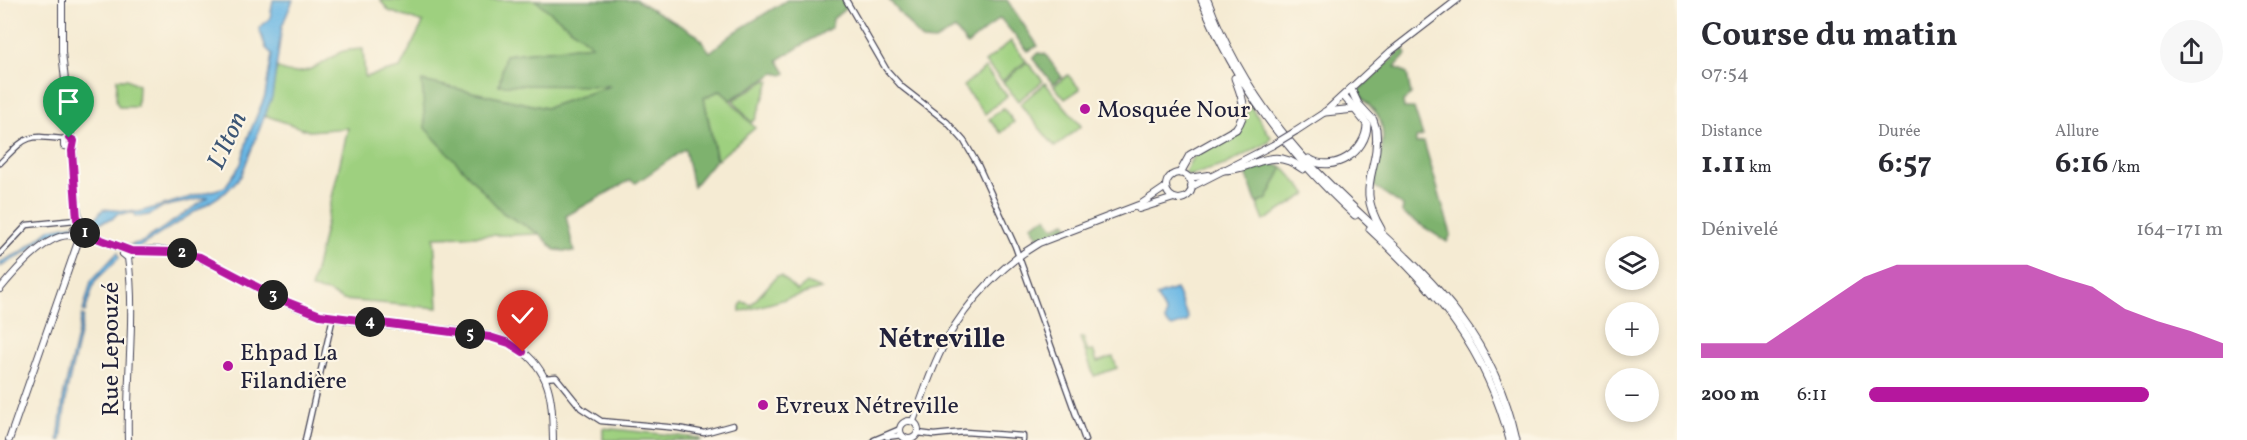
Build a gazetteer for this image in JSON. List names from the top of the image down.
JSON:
{
  "streets": {
    "main road": ["Rue Lepouzé"]
  },
  "districts": ["Nétreville"],
  "water": ["L'Iton"],
  "places": ["Mosquée Nour", "Ehpad La Filandière", "Evreux Nétreville"],
  "page": {
    "heading": ["Course du matin", "07:54"],
    "stats": [
      ["Distance", "1.11 km"],
      ["Durée", "6:57"],
      ["Allure", "6:16 /km"]
    ],
    "chart": ["Dénivelé", "164–171 m"],
    "pins": [
      "1",
      "2",
      "3",
      "4",
      "5"
    ],
    "map_buttons": ["+", "−"],
    "list": [
      {
        "name": "200 m",
        "note": "6:11"
      }
    ]
  }
}
